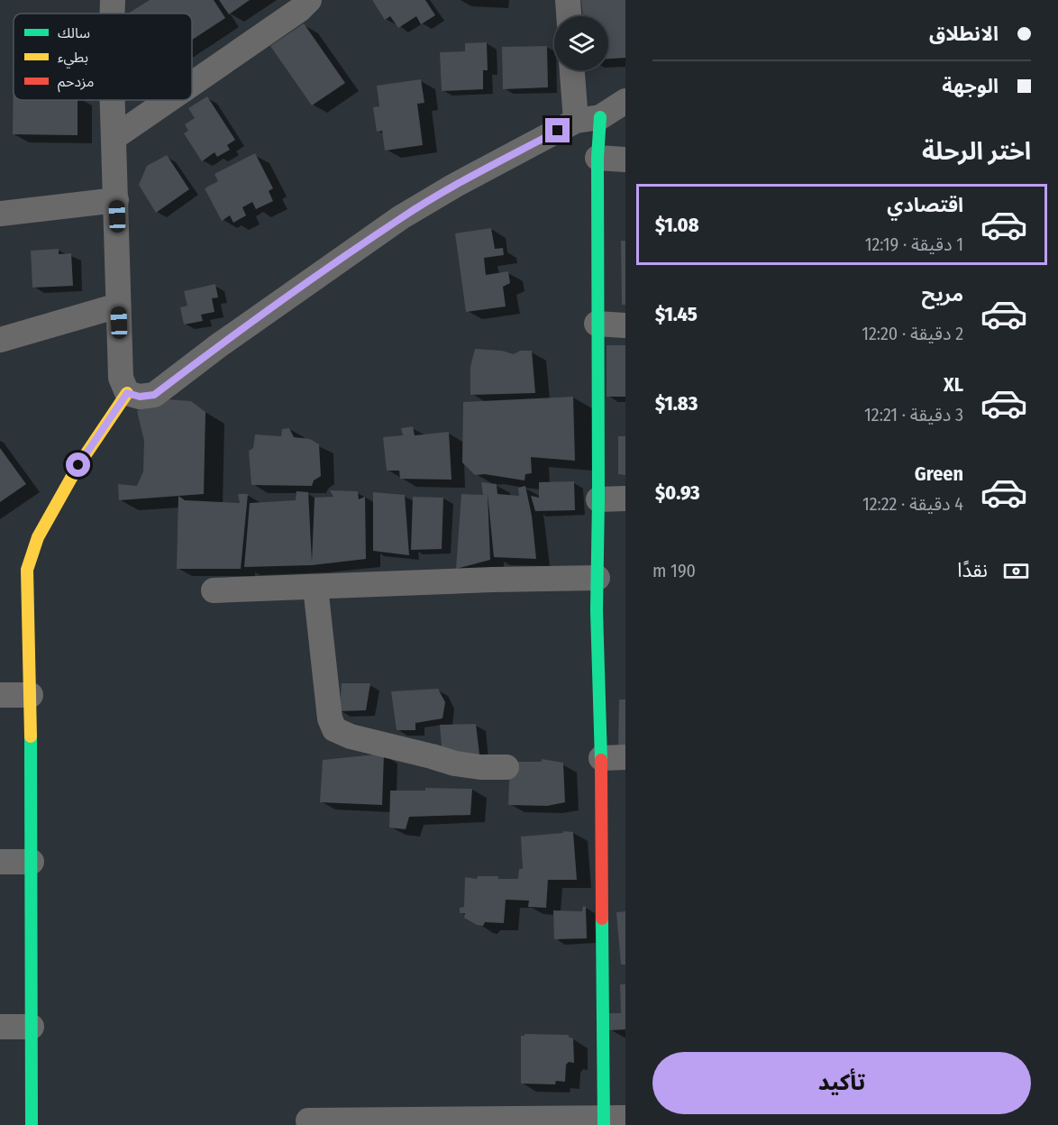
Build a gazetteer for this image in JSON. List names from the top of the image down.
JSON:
{
  "legend": ["سالك", "بطيء", "مزدحم"],
  "page": {
    "banner": ["الانطلاق", "الوجهة"],
    "heading": "اختر الرحلة",
    "list": [
      {
        "name": "اقتصادي",
        "note": "1 دقيقة · 12:19",
        "value": "$1.08"
      },
      {
        "name": "مريح",
        "note": "2 دقيقة · 12:20",
        "value": "$1.45"
      },
      {
        "name": "XL",
        "note": "3 دقيقة · 12:21",
        "value": "$1.83"
      },
      {
        "name": "Green",
        "note": "4 دقيقة · 12:22",
        "value": "$0.93"
      }
    ],
    "pay": ["نقدًا", "190 m"],
    "buttons": "تأكيد"
  }
}
